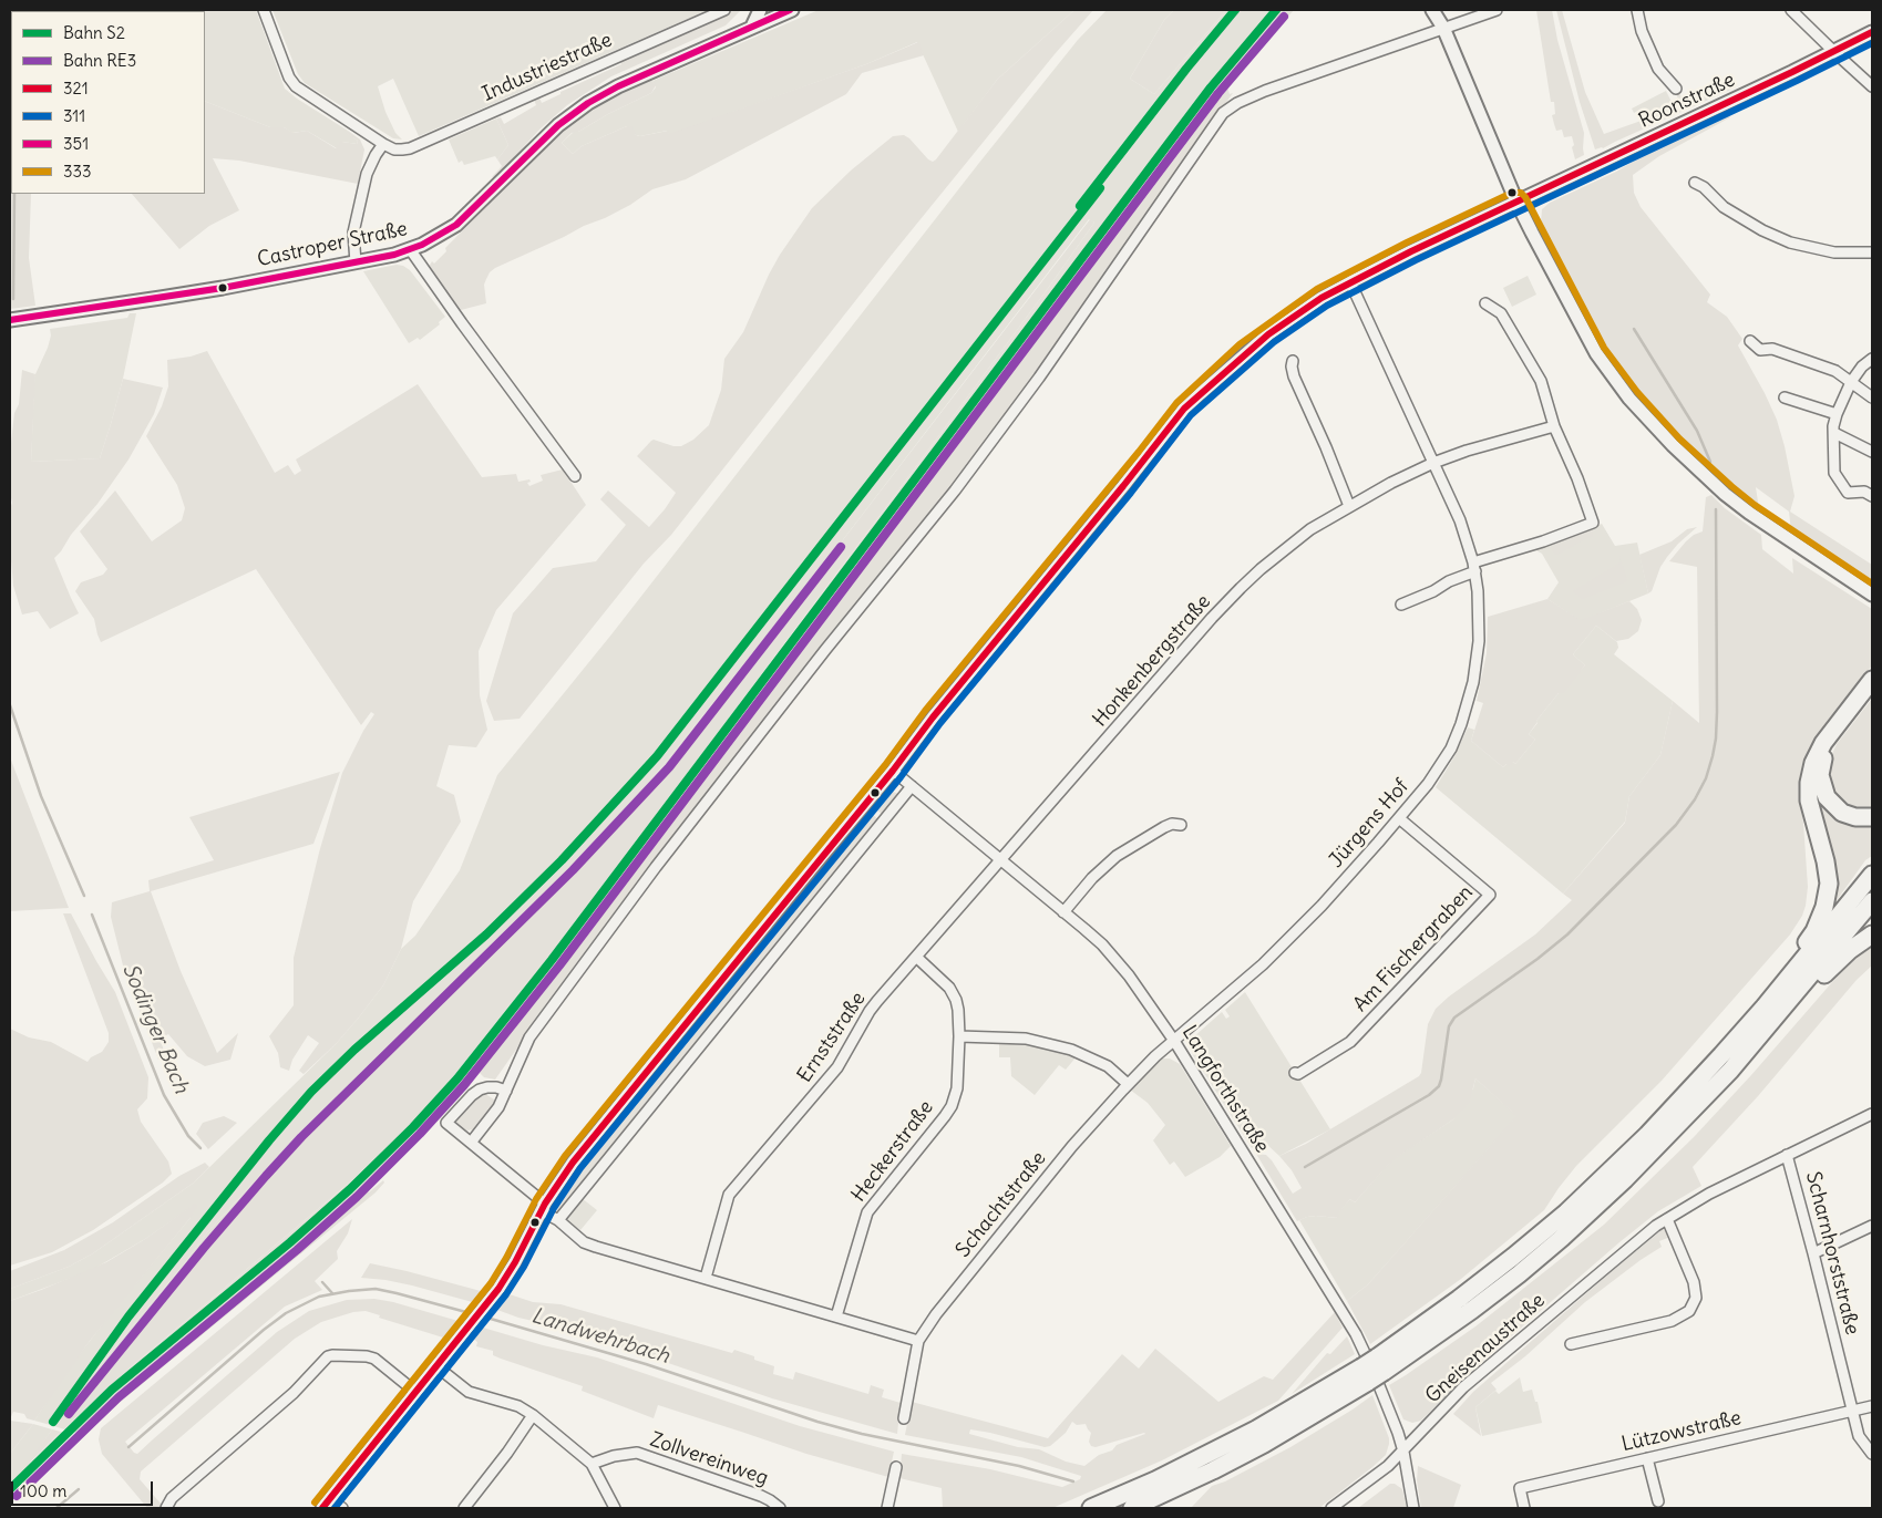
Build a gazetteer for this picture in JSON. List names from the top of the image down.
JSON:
{
  "streets": {
    "street": [
      "Industriestraße",
      "Roonstraße",
      "Castroper Straße",
      "Honkenbergstraße",
      "Jürgens Hof",
      "Am Fischergraben",
      "Ernststraße",
      "Langforthstraße",
      "Heckerstraße",
      "Schachtstraße",
      "Scharnhorststraße",
      "Gneisenaustraße",
      "Lützowstraße",
      "Zollvereinweg"
    ]
  },
  "crossings": [
    ["Roonstraße", "Jürgens Hof"],
    ["Roonstraße", "Langforthstraße"],
    ["Honkenbergstraße", "Jürgens Hof"],
    ["Honkenbergstraße", "Ernststraße"],
    ["Honkenbergstraße", "Langforthstraße"],
    ["Jürgens Hof", "Am Fischergraben"],
    ["Jürgens Hof", "Langforthstraße"],
    ["Jürgens Hof", "Schachtstraße"],
    ["Ernststraße", "Langforthstraße"],
    ["Ernststraße", "Heckerstraße"],
    ["Langforthstraße", "Schachtstraße"],
    ["Langforthstraße", "Gneisenaustraße"],
    ["Scharnhorststraße", "Gneisenaustraße"],
    ["Scharnhorststraße", "Lützowstraße"]
  ],
  "water": ["Sodinger Bach", "Landwehrbach"],
  "lines": [
    "rail line S2",
    "transit line 351",
    "rail line RE3",
    "transit line 321",
    "transit line 311",
    "transit line 333"
  ],
  "legend": [
    "Bahn S2",
    "Bahn RE3",
    "321",
    "311",
    "351",
    "333"
  ],
  "scale_bar": "100 m"
}
